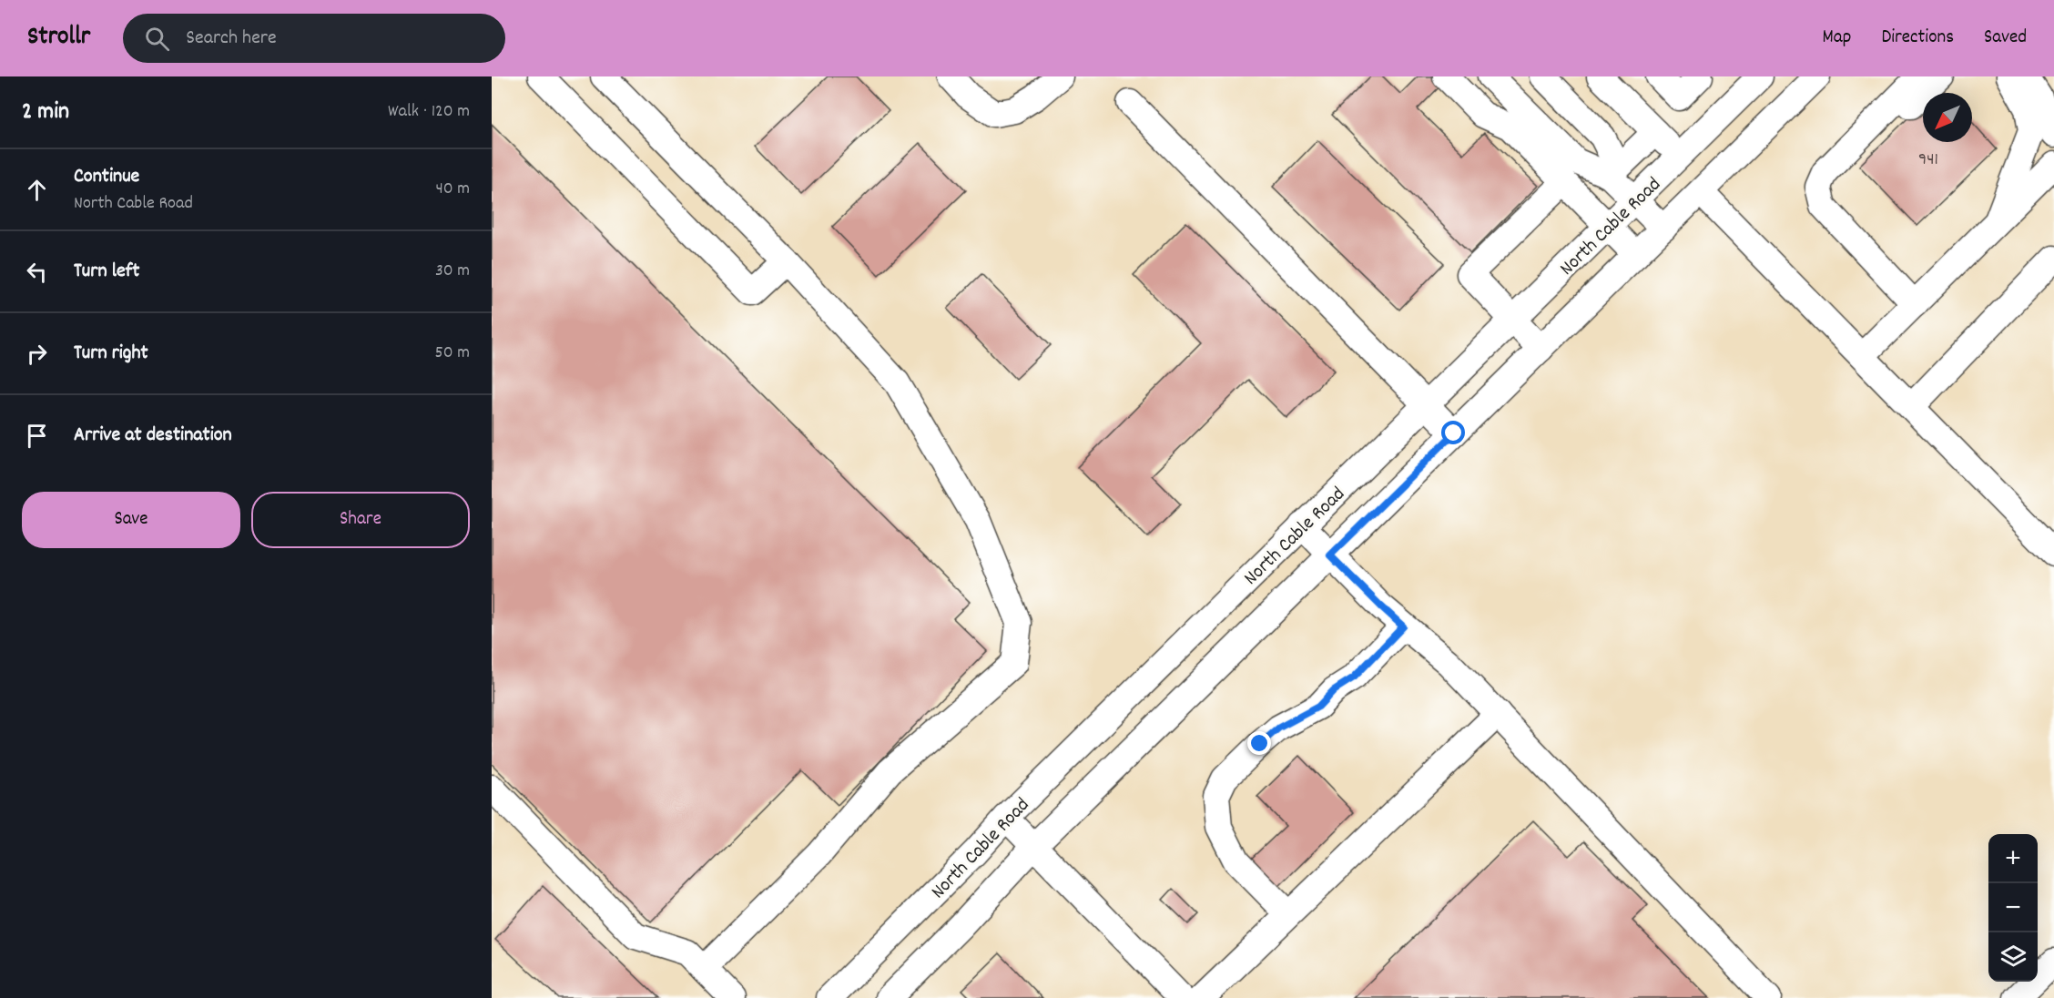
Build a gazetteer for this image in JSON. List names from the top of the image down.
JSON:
{
  "streets": {
    "street": ["North Cable Road"]
  },
  "house_numbers": ["941"],
  "north": "bottom left",
  "page": {
    "header": "Strollr",
    "search": "Search here",
    "nav": ["Map", "Directions", "Saved"],
    "heading": ["2 min", "Walk · 120 m"],
    "list": [
      ["Continue", "North Cable Road", "40 m"],
      ["Turn left", "30 m"],
      ["Turn right", "50 m"],
      "Arrive at destination"
    ],
    "buttons": ["Save", "Share"],
    "map_buttons": ["+", "−"]
  }
}
